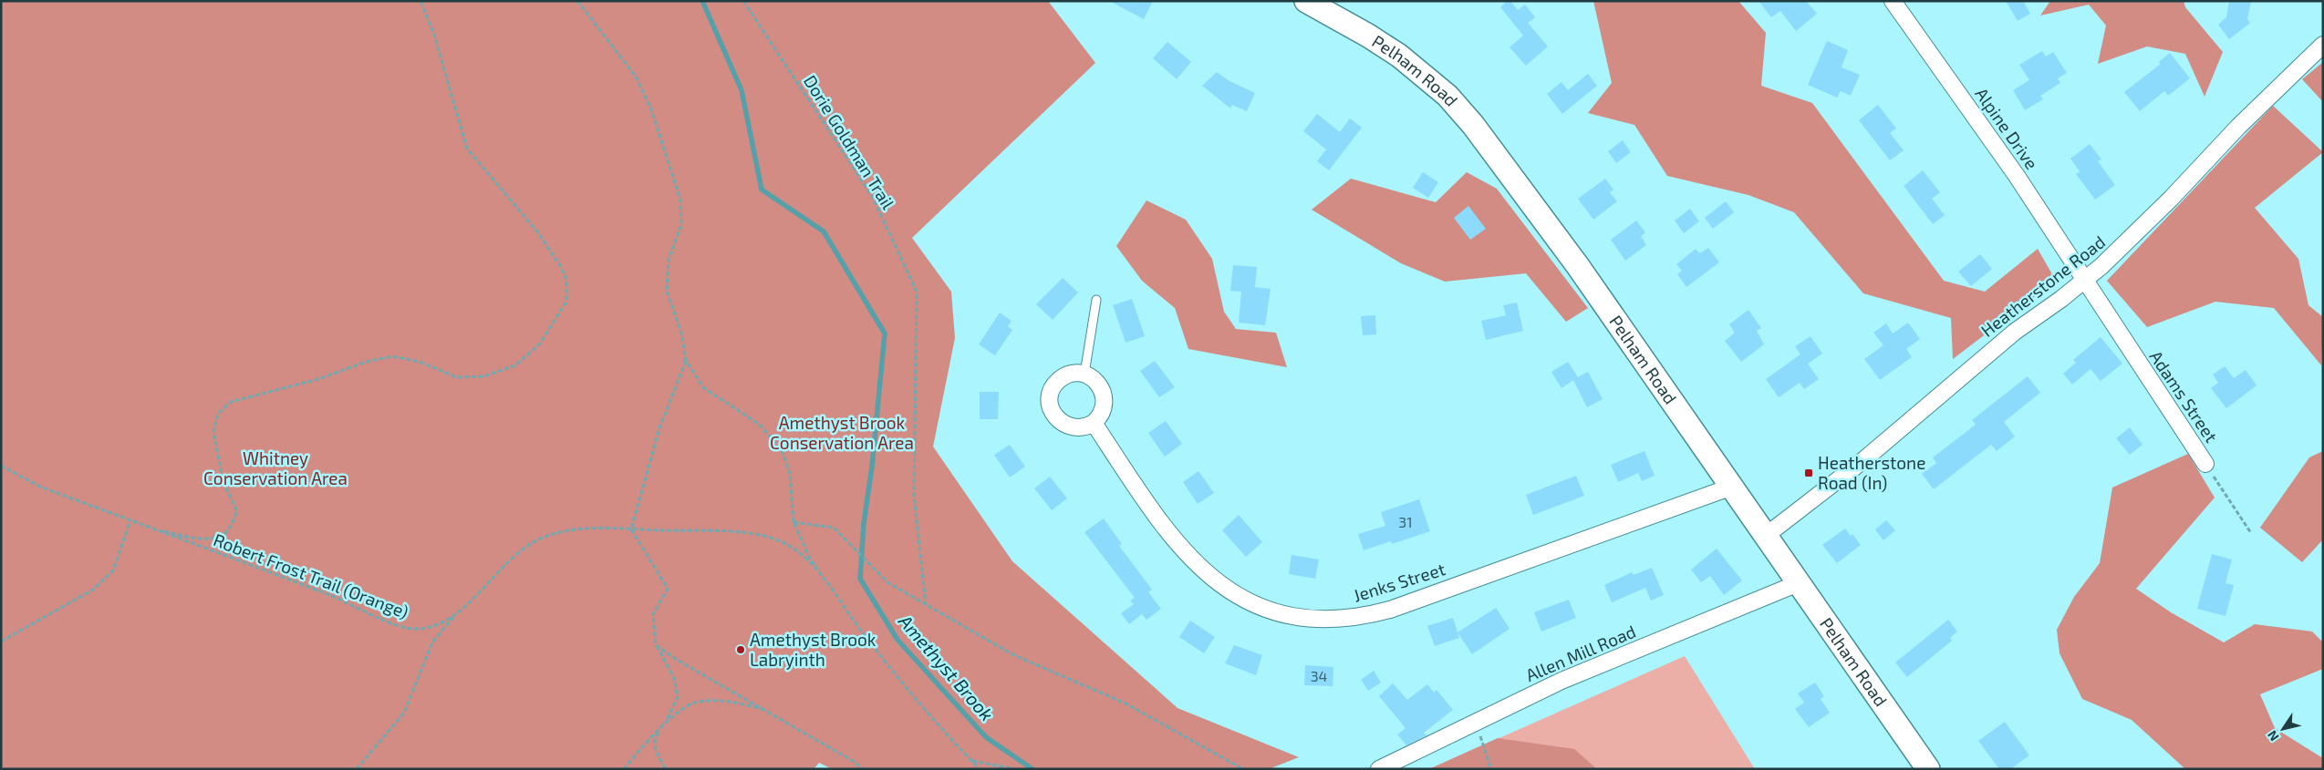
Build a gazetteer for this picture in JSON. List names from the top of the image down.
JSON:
{
  "streets": {
    "main road": ["Pelham Road"],
    "street": [
      "Alpine Drive",
      "Heatherstone Road",
      "Adams Street",
      "Jenks Street",
      "Allen Mill Road"
    ],
    "path": ["Dorie Goldman Trail", "Robert Frost Trail (Orange)"]
  },
  "crossings": [
    ["Pelham Road", "Heatherstone Road"],
    ["Pelham Road", "Jenks Street"],
    ["Pelham Road", "Allen Mill Road"],
    ["Alpine Drive", "Heatherstone Road"],
    ["Alpine Drive", "Adams Street"],
    ["Heatherstone Road", "Adams Street"]
  ],
  "water": ["Amethyst Brook"],
  "parks": ["Amethyst Brook Conservation Area", "Whitney Conservation Area"],
  "places": {
    "transit": ["Heatherstone Road (In)"],
    "other": ["Amethyst Brook Labryinth"]
  },
  "house_numbers": ["31", "34"],
  "north": "bottom left"
}
